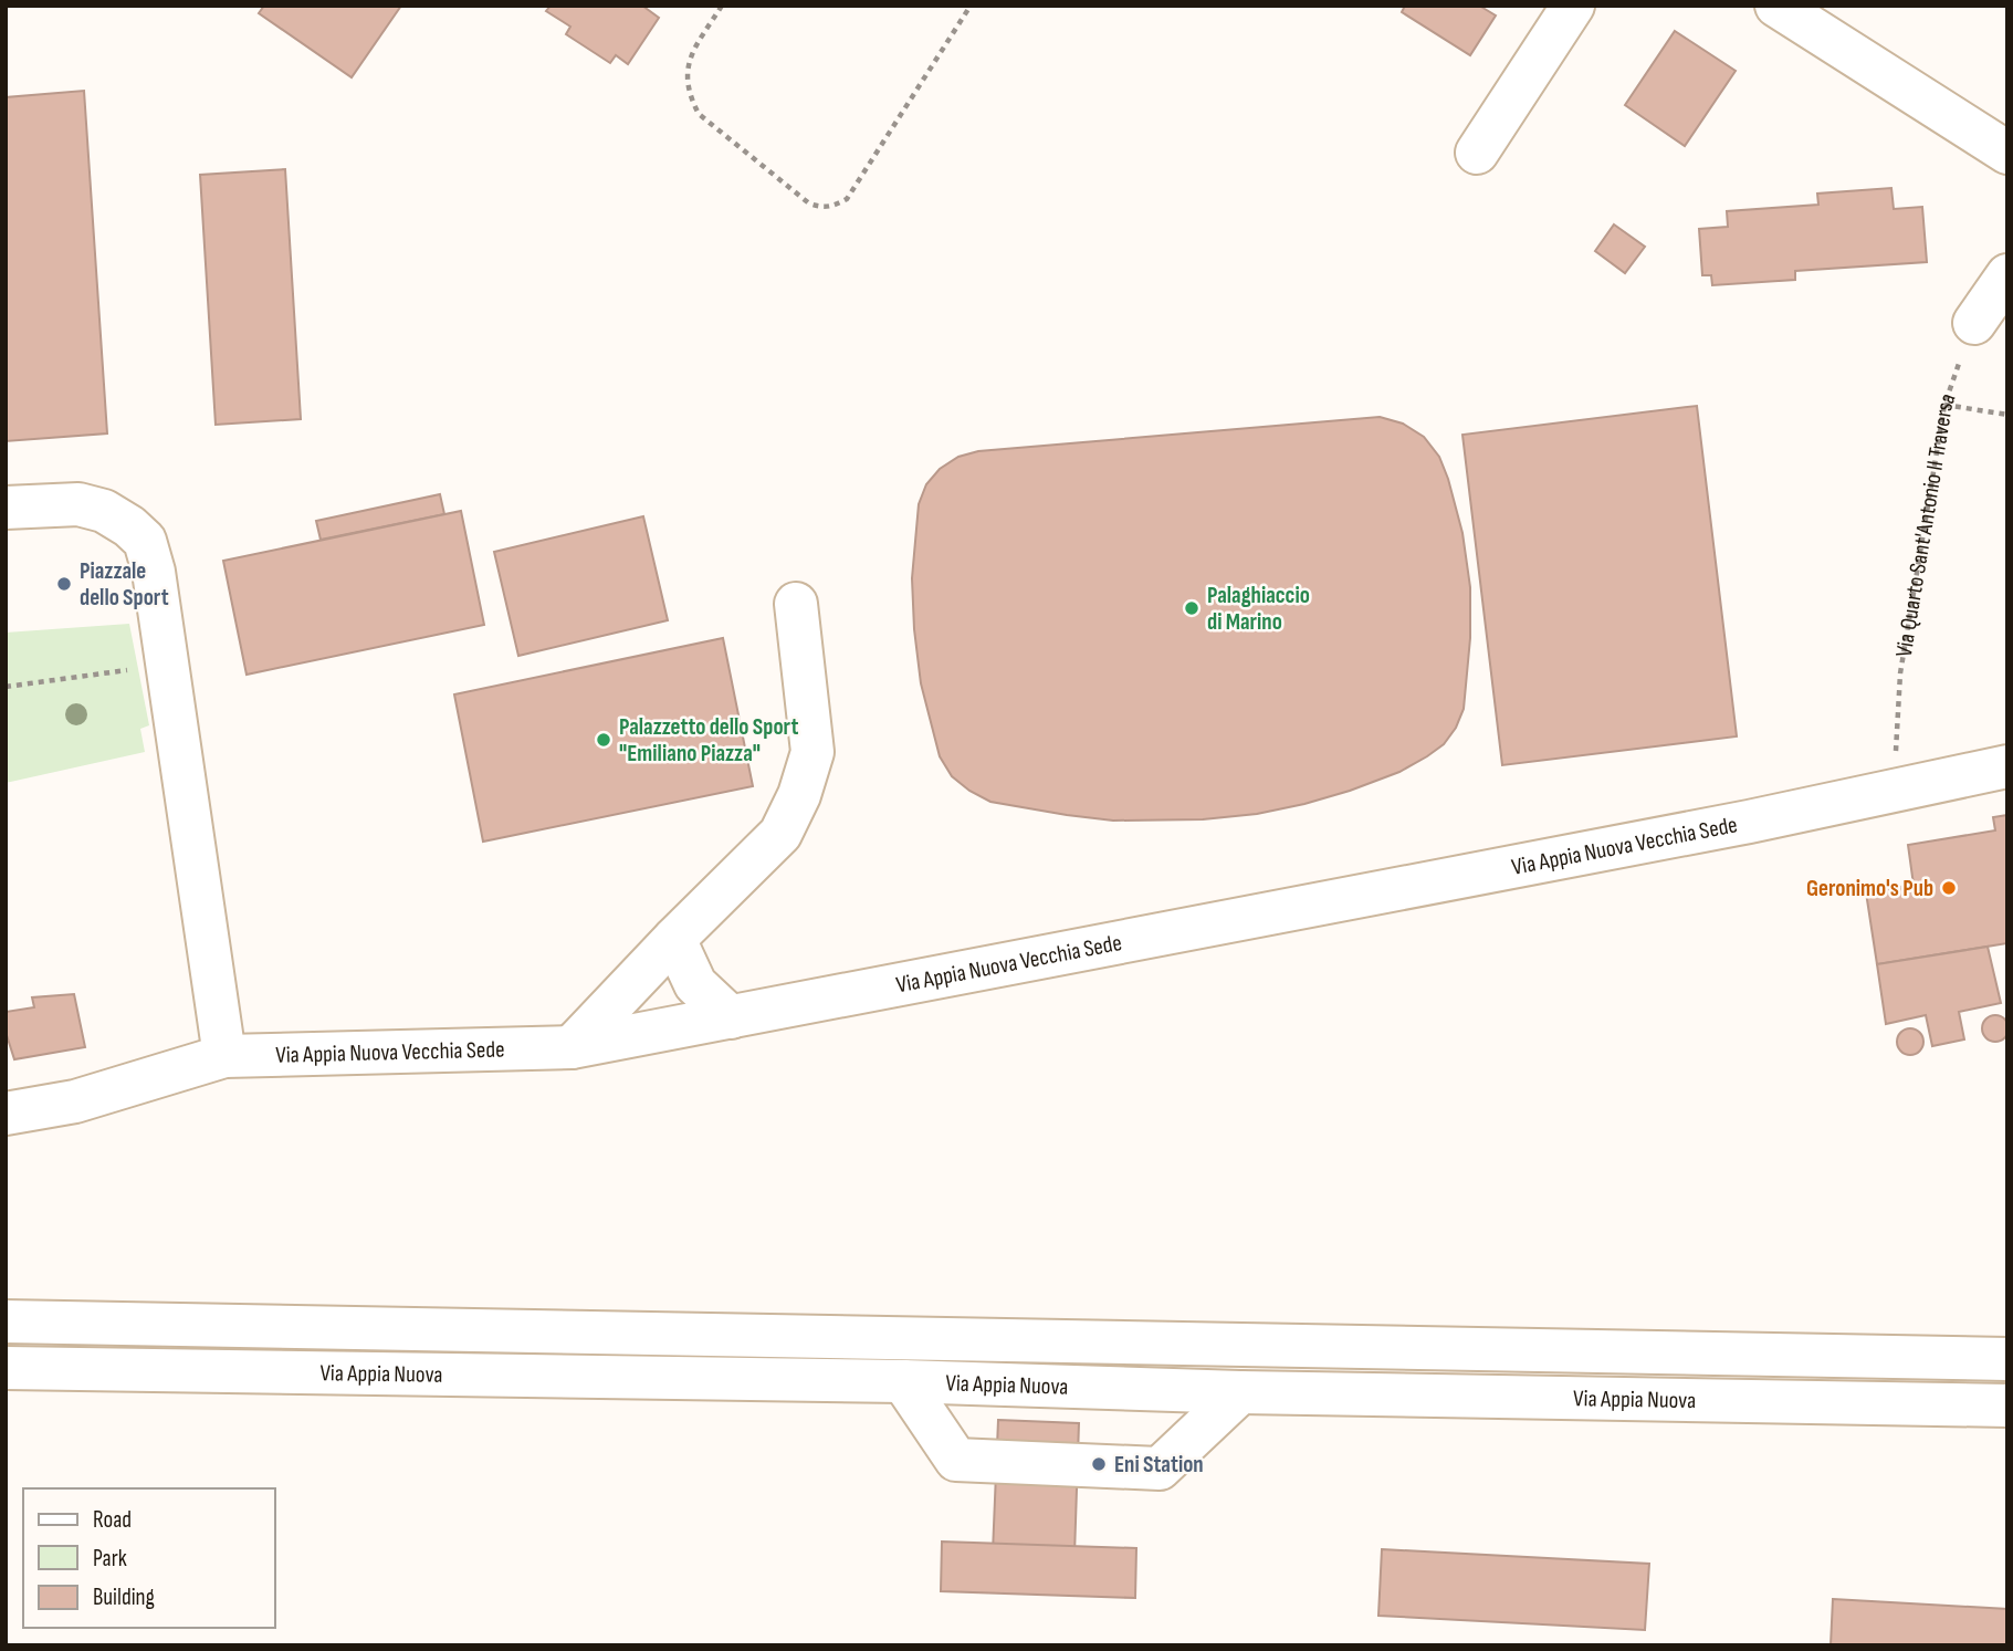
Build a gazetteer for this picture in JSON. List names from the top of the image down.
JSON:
{
  "streets": {
    "main road": ["Via Appia Nuova Vecchia Sede", "Via Appia Nuova"],
    "path": ["Via Quarto Sant'Antonio II Traversa"]
  },
  "crossings": [
    ["Via Quarto Sant'Antonio II Traversa", "Via Appia Nuova Vecchia Sede"]
  ],
  "places": [
    "Piazzale dello Sport",
    "Palaghiaccio di Marino",
    "Palazzetto dello Sport \"Emiliano Piazza\"",
    "Geronimo's Pub",
    "Eni Station"
  ],
  "legend": ["Road", "Park", "Building"]
}
